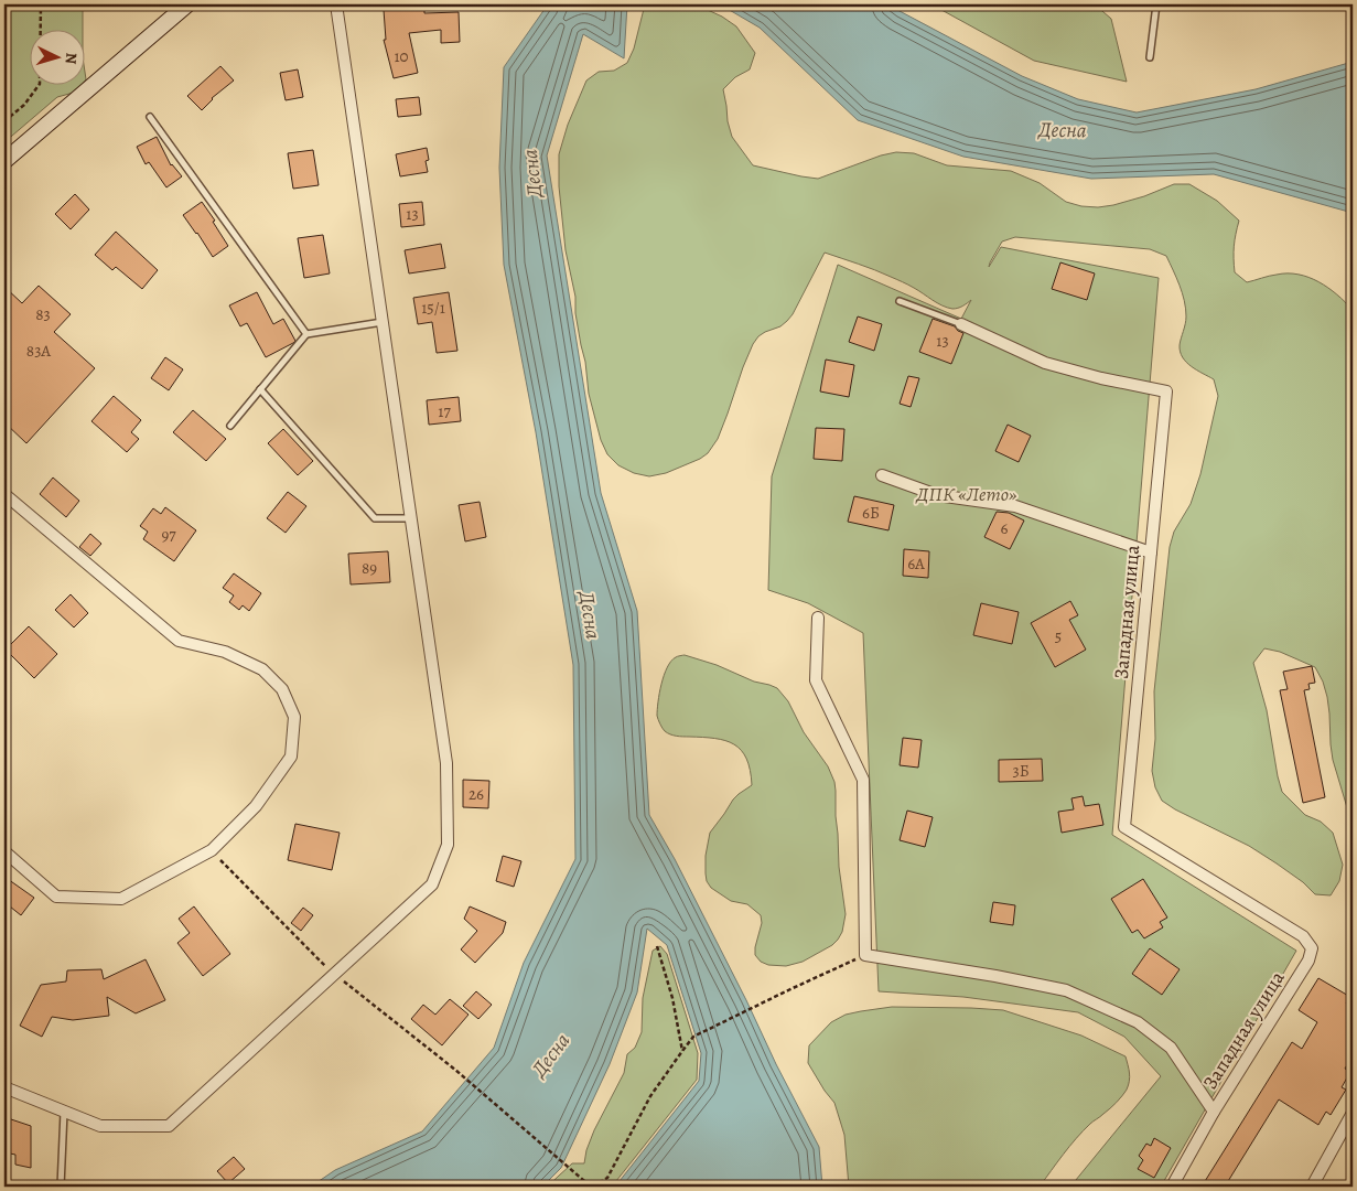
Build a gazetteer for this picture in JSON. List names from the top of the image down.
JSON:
{
  "streets": {
    "street": ["Западная улица"]
  },
  "water": ["Десна"],
  "parks": ["ДПК «Лето»"],
  "house_numbers": [
    "10",
    "13",
    "15/1",
    "83",
    "13",
    "83А",
    "17",
    "6Б",
    "6",
    "97",
    "6А",
    "89",
    "5",
    "3Б",
    "26"
  ],
  "north": "right"
}
